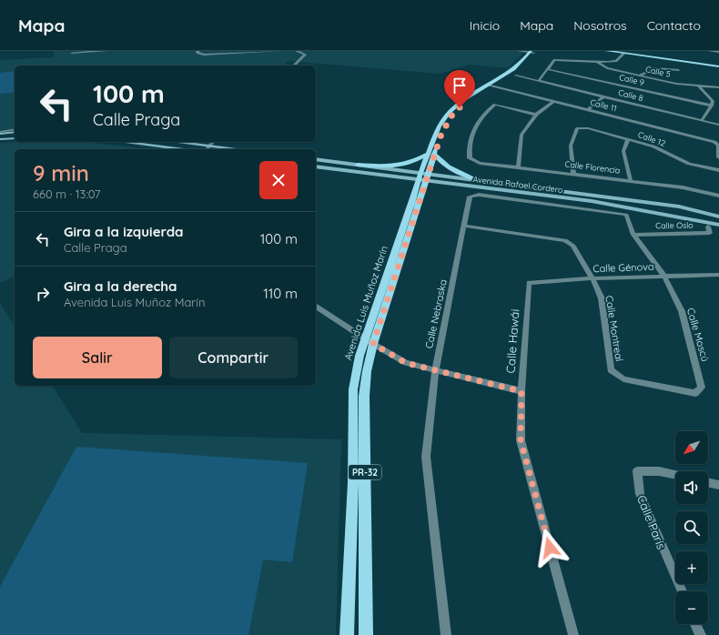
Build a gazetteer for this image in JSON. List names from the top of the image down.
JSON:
{
  "streets": {
    "main road": ["Avenida Rafael Cordero", "Avenida Luis Muñoz Marín", "PR-32"],
    "street": [
      "Calle 5",
      "Calle 9",
      "Calle 8",
      "Calle 11",
      "Calle 12",
      "Calle Florencia",
      "Calle Oslo",
      "Calle Génova",
      "Calle Nebraska",
      "Calle Montreal",
      "Calle Moscú",
      "Calle Hawái",
      "Calle París"
    ]
  },
  "crossings": [
    ["Calle 11", "Avenida Luis Muñoz Marín"],
    ["Calle 12", "Calle Florencia"],
    ["Avenida Rafael Cordero", "Avenida Luis Muñoz Marín"],
    ["Calle Oslo", "Calle Nebraska"],
    ["Calle Oslo", "Calle Moscú"],
    ["Calle Génova", "Calle Montreal"],
    ["Calle Génova", "Calle Moscú"],
    ["Calle Génova", "Calle Hawái"],
    ["Calle Nebraska", "Calle Montreal"],
    ["Calle Nebraska", "Calle Moscú"],
    ["Calle Montreal", "Calle Moscú"]
  ],
  "north": "bottom left",
  "page": {
    "header": "Mapa",
    "nav": [
      "Inicio",
      "Mapa",
      "Nosotros",
      "Contacto"
    ],
    "turn": ["100 m", "Calle Praga"],
    "heading": ["9 min", "660 m · 13:07"],
    "list": [
      {
        "name": "Gira a la izquierda",
        "note": "Calle Praga",
        "value": "100 m"
      },
      {
        "name": "Gira a la derecha",
        "note": "Avenida Luis Muñoz Marín",
        "value": "110 m"
      }
    ],
    "buttons": ["Salir", "Compartir"],
    "map_buttons": ["+", "−"]
  }
}
